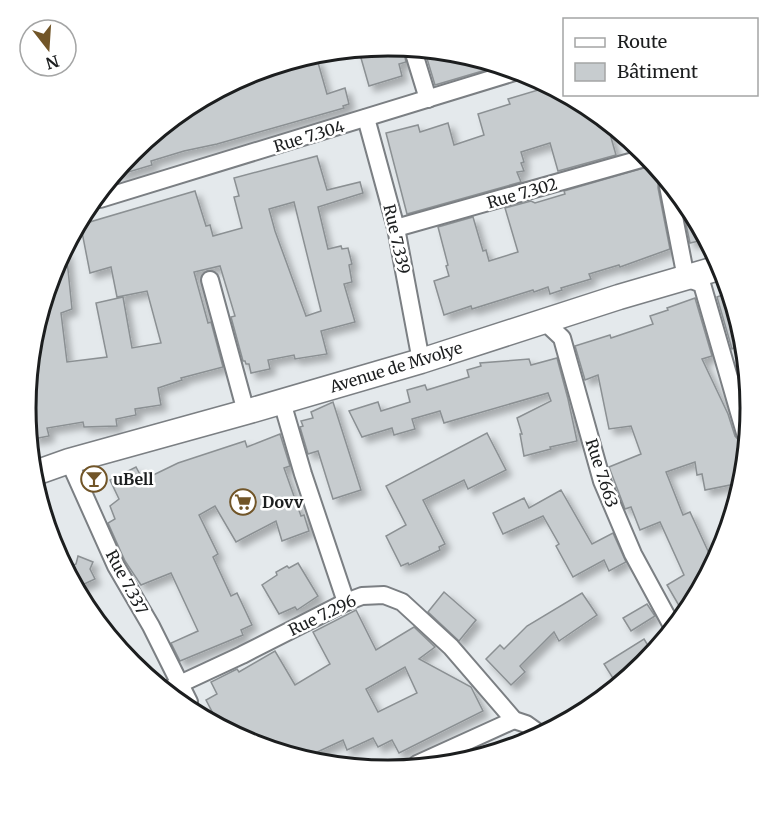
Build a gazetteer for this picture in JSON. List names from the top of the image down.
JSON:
{
  "streets": {
    "main road": ["Avenue de Mvolye"],
    "street": [
      "Rue 7.304",
      "Rue 7.302",
      "Rue 7.339",
      "Rue 7.663",
      "Rue 7.337",
      "Rue 7.296"
    ]
  },
  "crossings": [
    ["Rue 7.304", "Rue 7.339"],
    ["Rue 7.302", "Rue 7.339"],
    ["Rue 7.339", "Avenue de Mvolye"],
    ["Avenue de Mvolye", "Rue 7.663"],
    ["Avenue de Mvolye", "Rue 7.337"],
    ["Rue 7.337", "Rue 7.296"]
  ],
  "places": {
    "bar": ["uBell"],
    "supermarket": ["Dovv"]
  },
  "legend": ["Route", "Bâtiment"],
  "north": "bottom"
}
